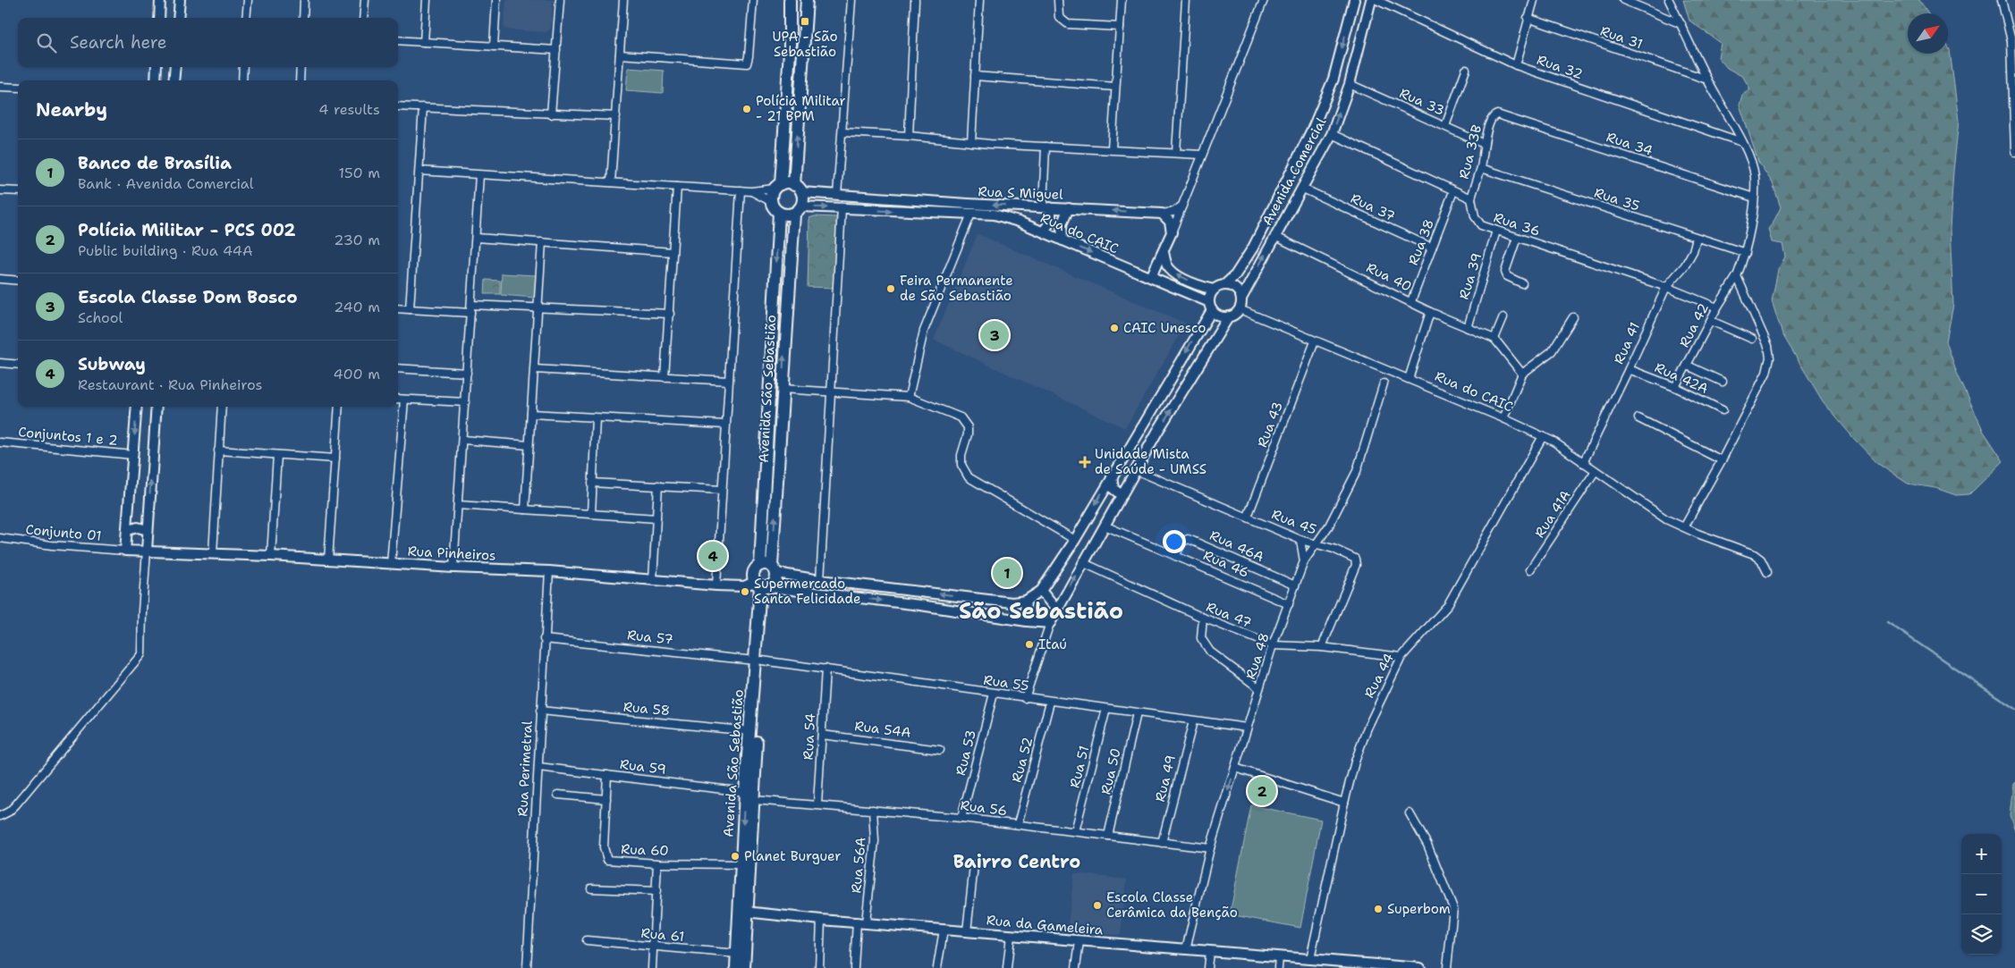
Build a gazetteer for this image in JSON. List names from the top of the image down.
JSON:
{
  "streets": {
    "main road": ["Avenida São Sebastião"],
    "street": [
      "Rua 31",
      "Rua 32",
      "Rua 33",
      "Rua 34",
      "Rua 33B",
      "Avenida Comercial",
      "Rua S Miguel",
      "Rua 35",
      "Rua 37",
      "Rua 36",
      "Rua do CAIC",
      "Rua 38",
      "Rua 39",
      "Rua 40",
      "Rua 42",
      "Rua 41",
      "Rua 42A",
      "Rua 43",
      "Conjuntos 1 e 2",
      "Rua 41A",
      "Rua 45",
      "Conjunto 01",
      "Rua 46A",
      "Rua Pinheiros",
      "Rua 46",
      "Rua 47",
      "Rua 57",
      "Rua 48",
      "Rua 44",
      "Rua 55",
      "Rua 58",
      "Rua 54A",
      "Rua 54",
      "Rua 53",
      "Rua 52",
      "Rua 59",
      "Rua 51",
      "Rua Perimetral",
      "Rua 50",
      "Rua 49",
      "Rua 56",
      "Rua 60",
      "Rua 56A",
      "Rua da Gameleira",
      "Rua 61"
    ]
  },
  "crossings": [
    ["Rua 31", "Rua 42"],
    ["Rua 32", "Rua 42"],
    ["Rua 33", "Rua 33B"],
    ["Rua 33", "Avenida Comercial"],
    ["Rua 34", "Rua 33B"],
    ["Rua 34", "Rua 42"],
    ["Rua 33B", "Rua 35"],
    ["Rua 33B", "Rua 36"],
    ["Avenida Comercial", "Rua 37"],
    ["Avenida Comercial", "Rua do CAIC"],
    ["Avenida Comercial", "Rua 40"],
    ["Rua S Miguel", "Rua do CAIC"],
    ["Rua S Miguel", "Avenida São Sebastião"],
    ["Rua 35", "Rua 42"],
    ["Rua 35", "Rua 41"],
    ["Rua 37", "Rua 38"],
    ["Rua 36", "Rua 39"],
    ["Rua 36", "Rua 42"],
    ["Rua 36", "Rua 41"],
    ["Rua do CAIC", "Rua 41"],
    ["Rua do CAIC", "Avenida São Sebastião"],
    ["Rua do CAIC", "Rua 43"],
    ["Rua do CAIC", "Rua 41A"],
    ["Rua do CAIC", "Rua 44"],
    ["Rua 38", "Rua 40"],
    ["Rua 39", "Rua 40"],
    ["Rua 42", "Rua 42A"],
    ["Rua 41", "Rua 42A"],
    ["Avenida São Sebastião", "Rua Pinheiros"],
    ["Avenida São Sebastião", "Rua 57"],
    ["Avenida São Sebastião", "Rua 55"],
    ["Avenida São Sebastião", "Rua 58"],
    ["Avenida São Sebastião", "Rua 59"],
    ["Avenida São Sebastião", "Rua 56"],
    ["Avenida São Sebastião", "Rua 60"],
    ["Avenida São Sebastião", "Rua da Gameleira"],
    ["Avenida São Sebastião", "Rua 61"],
    ["Rua 43", "Rua 45"],
    ["Rua 45", "Rua 47"],
    ["Rua 45", "Rua 48"],
    ["Conjunto 01", "Rua Pinheiros"],
    ["Rua 46A", "Rua 46"],
    ["Rua 46A", "Rua 48"],
    ["Rua Pinheiros", "Rua Perimetral"],
    ["Rua 46", "Rua 48"],
    ["Rua 47", "Rua 48"],
    ["Rua 47", "Rua 44"],
    ["Rua 57", "Rua 55"],
    ["Rua 57", "Rua Perimetral"],
    ["Rua 48", "Rua 55"],
    ["Rua 48", "Rua 56"],
    ["Rua 48", "Rua da Gameleira"],
    ["Rua 44", "Rua da Gameleira"],
    ["Rua 55", "Rua 54"],
    ["Rua 55", "Rua 53"],
    ["Rua 55", "Rua 52"],
    ["Rua 55", "Rua 51"],
    ["Rua 55", "Rua 50"],
    ["Rua 55", "Rua 49"],
    ["Rua 58", "Rua Perimetral"],
    ["Rua 54A", "Rua 54"],
    ["Rua 54", "Rua 56"],
    ["Rua 53", "Rua 56"],
    ["Rua 52", "Rua 56"],
    ["Rua 59", "Rua Perimetral"],
    ["Rua 59", "Rua 56"],
    ["Rua 59", "Rua 60"],
    ["Rua 51", "Rua 56"],
    ["Rua 50", "Rua 56"],
    ["Rua 49", "Rua 56"],
    ["Rua 56", "Rua 56A"],
    ["Rua 56A", "Rua da Gameleira"]
  ],
  "districts": ["São Sebastião", "Bairro Centro"],
  "places": {
    "transit": ["UPA - São Sebastião"],
    "other": [
      "Polícia Militar - 21 BPM",
      "Feira Permanente de São Sebastião",
      "CAIC Unesco",
      "Supermercado Santa Felicidade",
      "Itaú",
      "Planet Burguer",
      "Escola Classe Cerâmica da Benção",
      "Superbom"
    ],
    "health": ["Unidade Mista de Saúde - UMSS"]
  },
  "north": "top right",
  "page": {
    "search": "Search here",
    "heading": ["Nearby", "4 results"],
    "list": [
      {
        "mark": "1",
        "name": "Banco de Brasília",
        "note": "Bank · Avenida Comercial",
        "value": "150 m"
      },
      {
        "mark": "2",
        "name": "Polícia Militar - PCS 002",
        "note": "Public building · Rua 44A",
        "value": "230 m"
      },
      {
        "mark": "3",
        "name": "Escola Classe Dom Bosco",
        "note": "School",
        "value": "240 m"
      },
      {
        "mark": "4",
        "name": "Subway",
        "note": "Restaurant · Rua Pinheiros",
        "value": "400 m"
      }
    ],
    "pins": [
      "3",
      "4",
      "1",
      "2"
    ],
    "map_buttons": ["+", "−"]
  }
}
